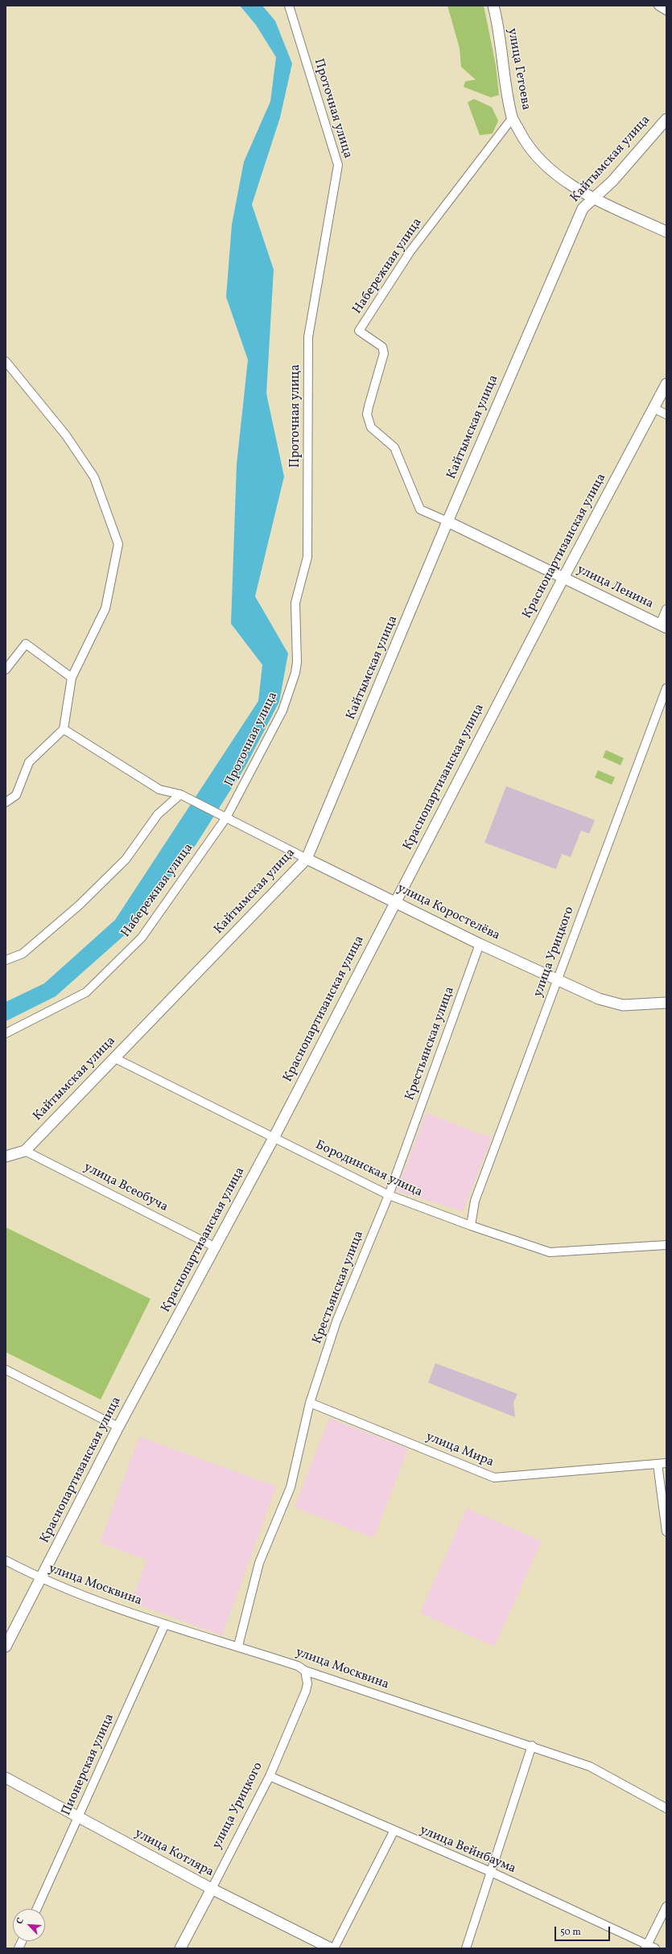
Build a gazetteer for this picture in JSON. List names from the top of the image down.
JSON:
{
  "streets": {
    "street": [
      "улица Гетоева",
      "Проточная улица",
      "Кайтымская улица",
      "Набережная улица",
      "Краснопартизанская улица",
      "улица Ленина",
      "улица Коростелёва",
      "улица Урицкого",
      "Крестьянская улица",
      "Бородинская улица",
      "улица Всеобуча",
      "улица Мира",
      "улица Москвина",
      "Пионерская улица",
      "улица Вейнбаума",
      "улица Котляра"
    ]
  },
  "crossings": [
    ["улица Гетоева", "Кайтымская улица"],
    ["улица Гетоева", "Набережная улица"],
    ["Проточная улица", "Набережная улица"],
    ["Проточная улица", "улица Коростелёва"],
    ["Кайтымская улица", "Набережная улица"],
    ["Кайтымская улица", "улица Ленина"],
    ["Кайтымская улица", "улица Коростелёва"],
    ["Кайтымская улица", "Бородинская улица"],
    ["Кайтымская улица", "улица Всеобуча"],
    ["Набережная улица", "улица Ленина"],
    ["Набережная улица", "улица Коростелёва"],
    ["Краснопартизанская улица", "улица Ленина"],
    ["Краснопартизанская улица", "улица Коростелёва"],
    ["Краснопартизанская улица", "Бородинская улица"],
    ["Краснопартизанская улица", "улица Всеобуча"],
    ["Краснопартизанская улица", "улица Москвина"],
    ["улица Коростелёва", "улица Урицкого"],
    ["улица Коростелёва", "Крестьянская улица"],
    ["улица Урицкого", "Бородинская улица"],
    ["улица Урицкого", "улица Москвина"],
    ["улица Урицкого", "улица Вейнбаума"],
    ["улица Урицкого", "улица Котляра"],
    ["Крестьянская улица", "Бородинская улица"],
    ["Крестьянская улица", "улица Мира"],
    ["Крестьянская улица", "улица Москвина"],
    ["улица Москвина", "Пионерская улица"],
    ["Пионерская улица", "улица Котляра"]
  ],
  "scale_bar": "50 m",
  "north": "top left"
}
